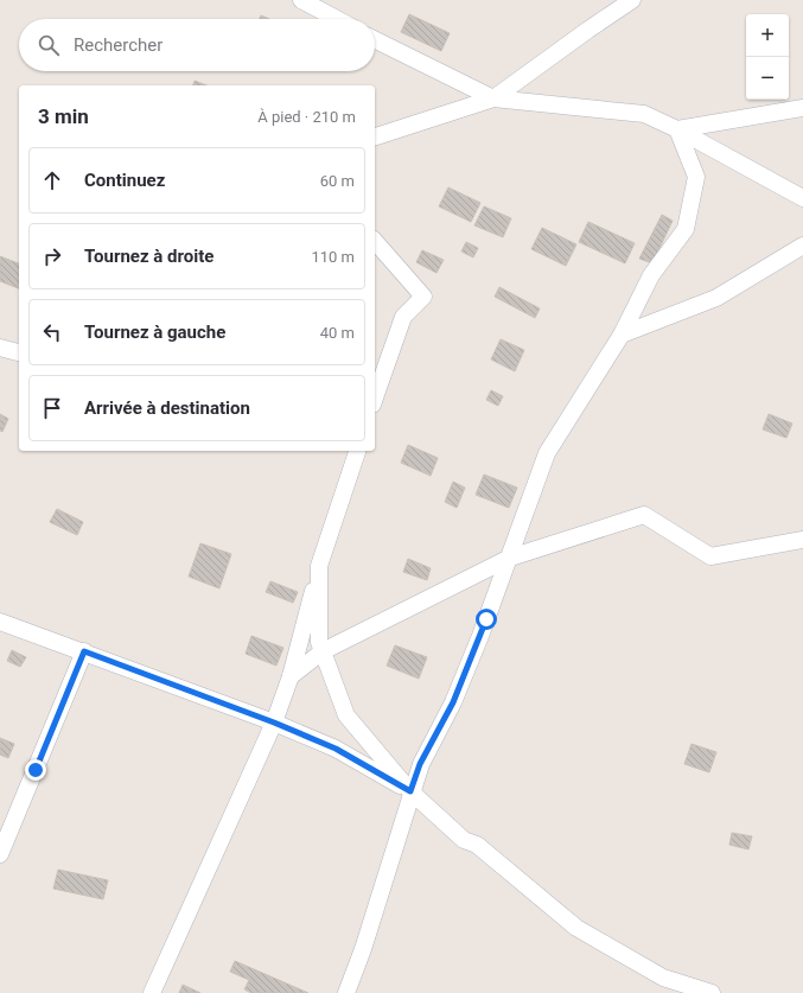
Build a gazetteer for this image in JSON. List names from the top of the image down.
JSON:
{
  "page": {
    "map_buttons": ["+", "−"],
    "search": "Rechercher",
    "heading": ["3 min", "À pied · 210 m"],
    "list": [
      ["Continuez", "60 m"],
      ["Tournez à droite", "110 m"],
      ["Tournez à gauche", "40 m"],
      "Arrivée à destination"
    ]
  }
}
